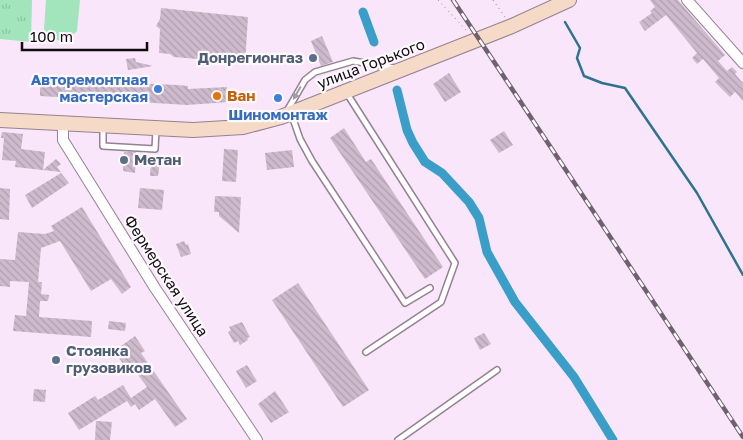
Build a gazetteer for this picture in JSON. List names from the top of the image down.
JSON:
{
  "streets": {
    "main road": ["улица Горького"],
    "street": ["Фермерская улица"]
  },
  "crossings": [
    ["улица Горького", "Фермерская улица"]
  ],
  "places": [
    "Донрегионгаз",
    "Авторемонтная мастерская",
    "Ван",
    "Шиномонтаж",
    "Метан",
    "Стоянка грузовиков"
  ],
  "scale_bar": "100 m"
}
